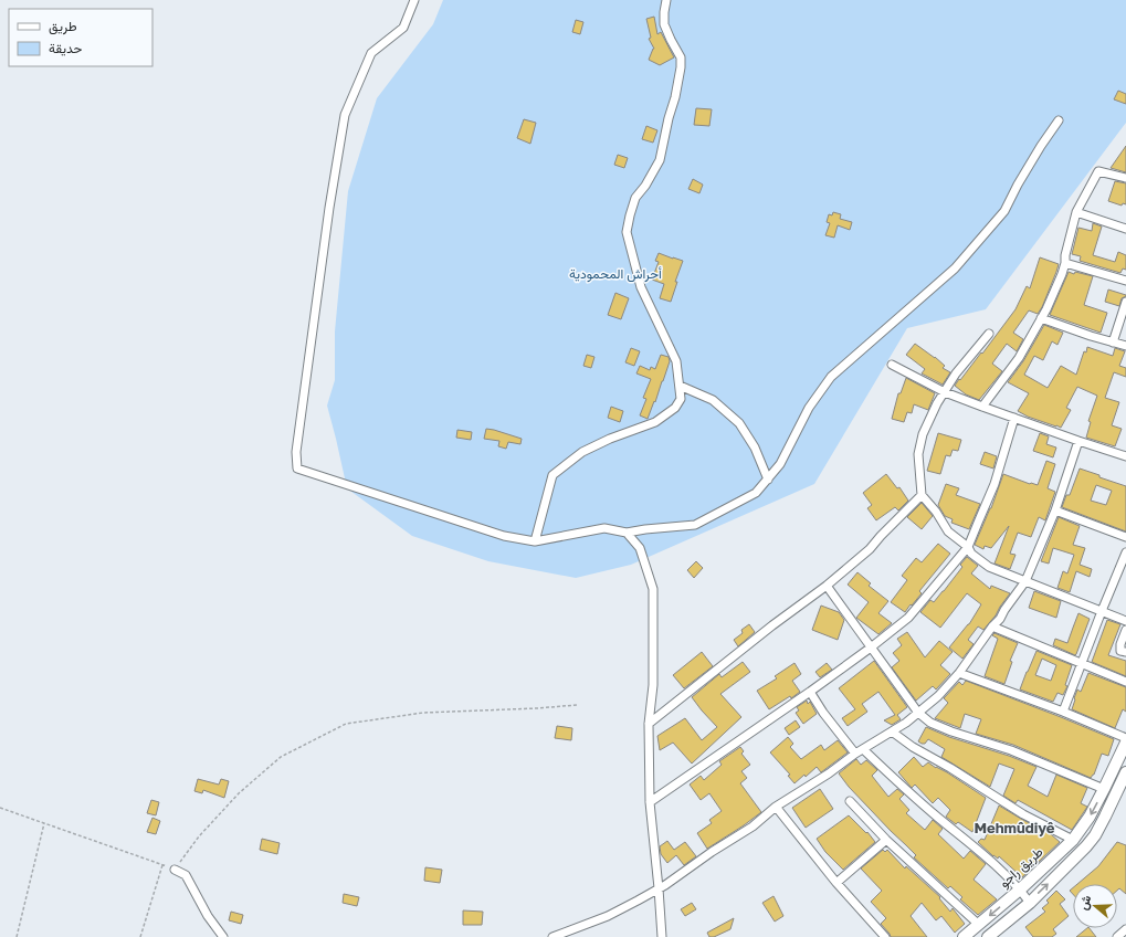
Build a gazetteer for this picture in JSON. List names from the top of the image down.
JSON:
{
  "streets": {
    "main road": ["طريق راجو"]
  },
  "districts": ["Mehmûdiyê"],
  "parks": ["أحراش المحمودية"],
  "legend": ["طريق", "حديقة"],
  "north": "left"
}
